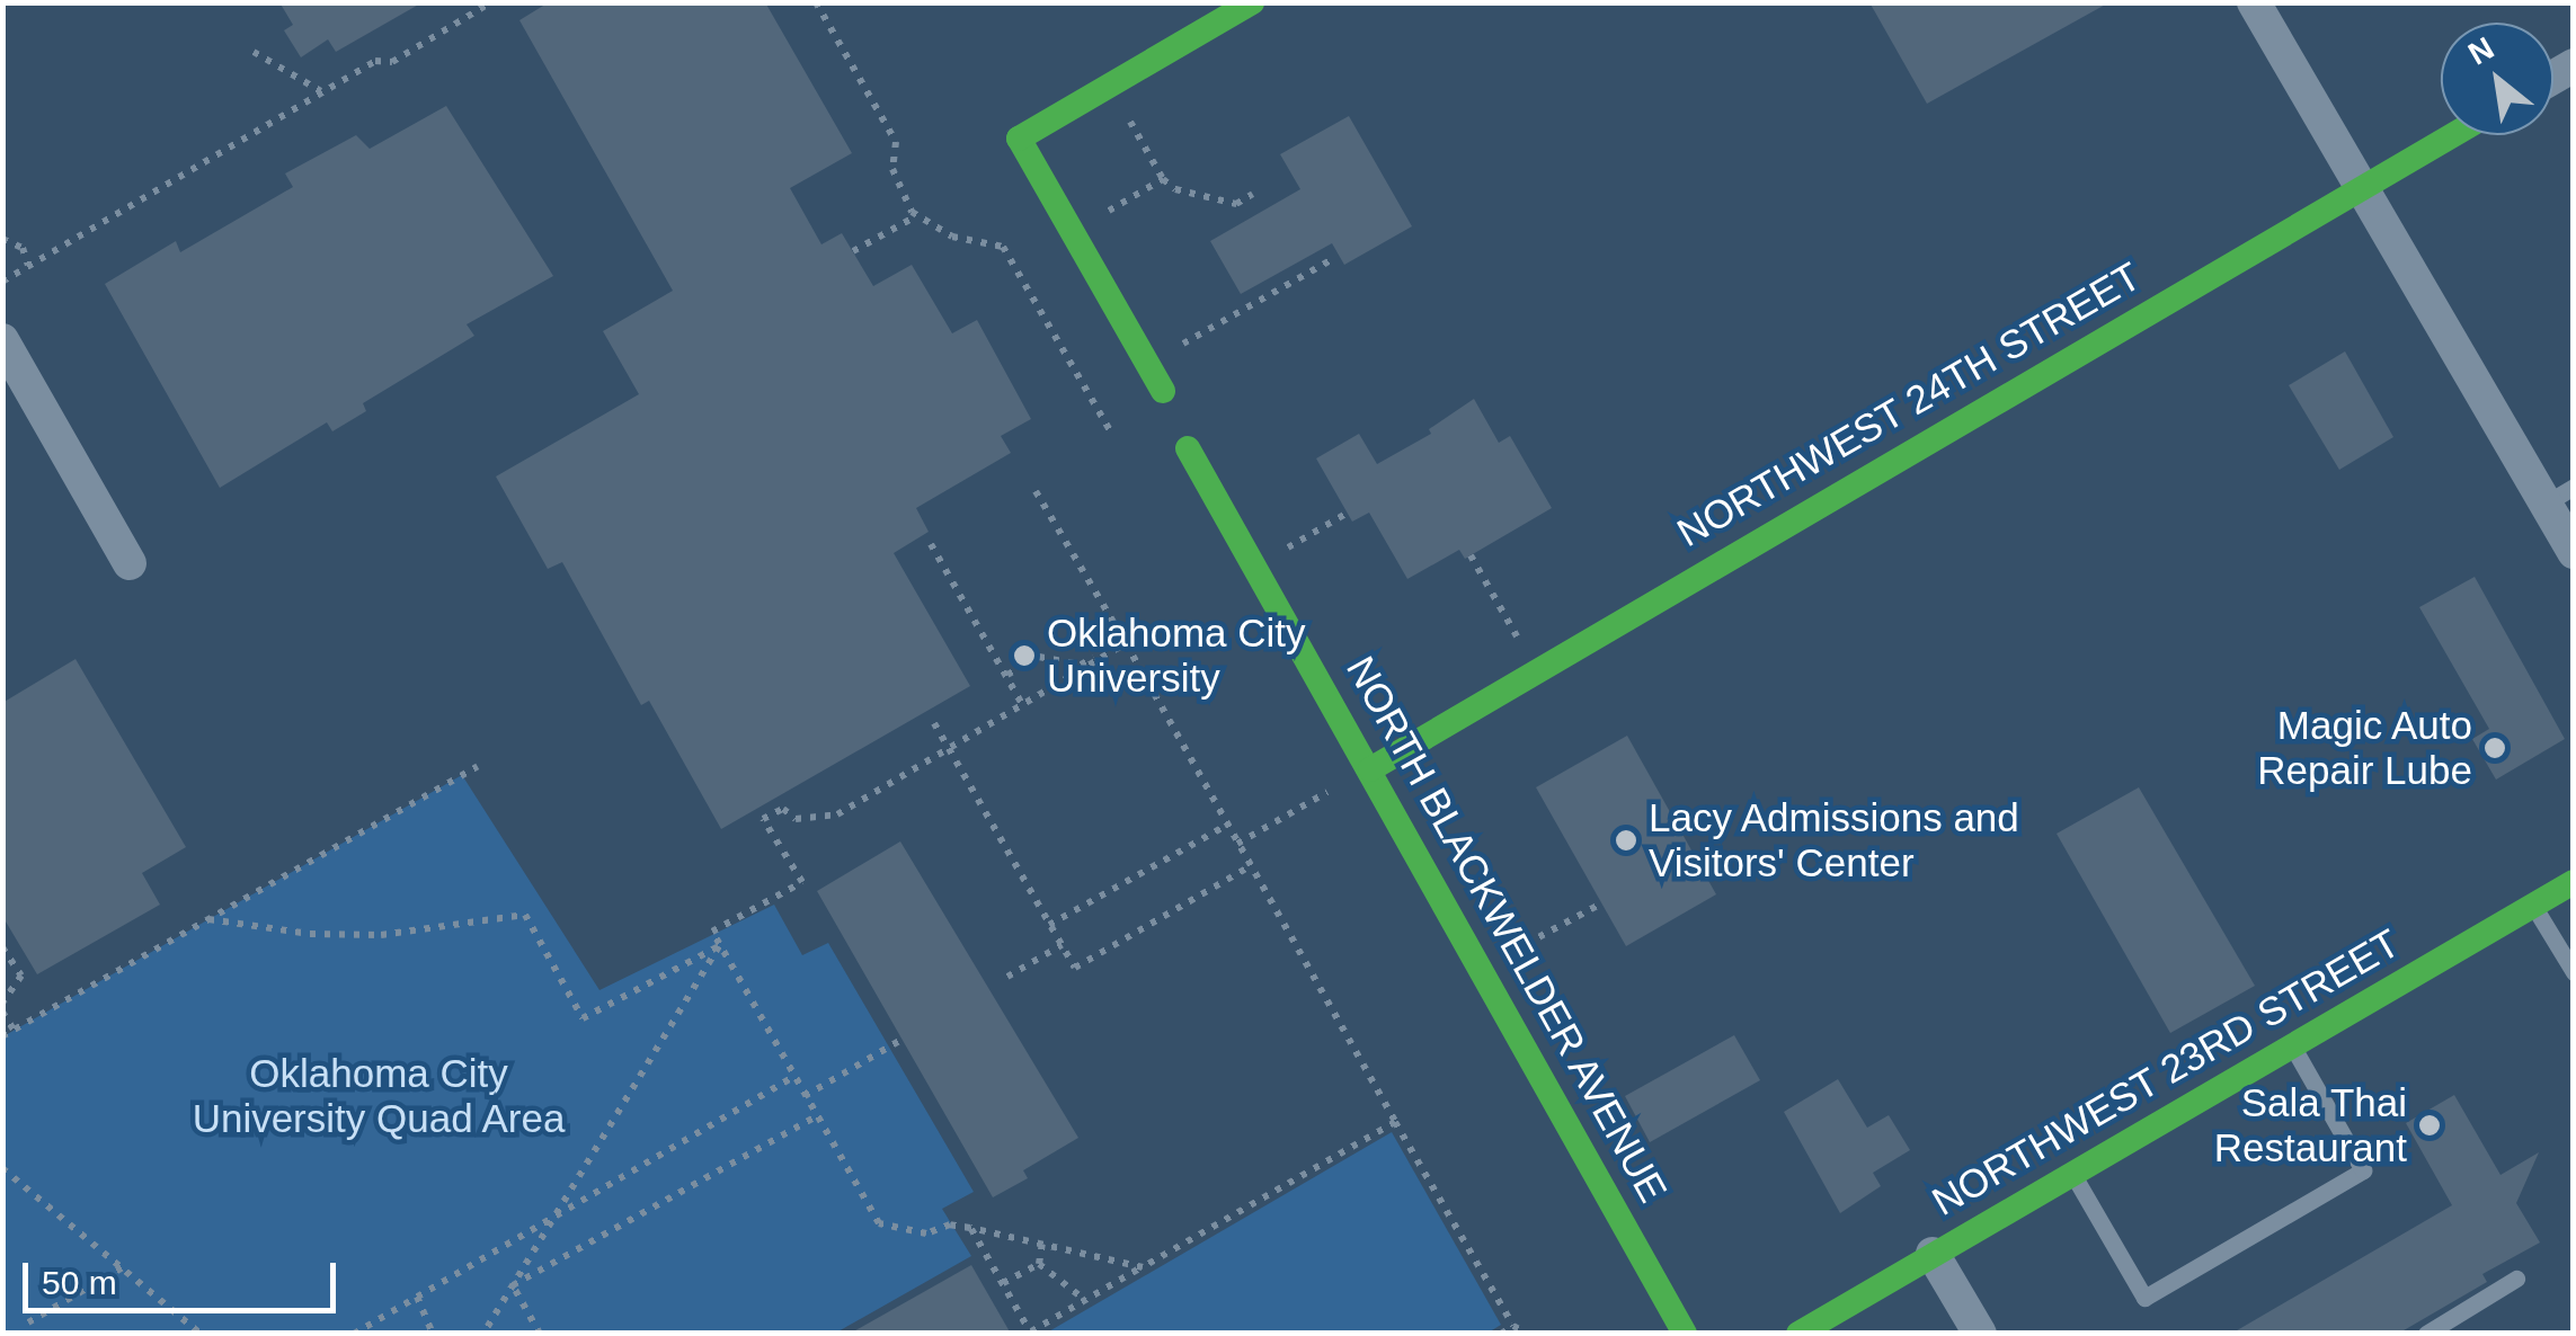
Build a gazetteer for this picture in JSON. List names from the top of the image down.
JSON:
{
  "streets": {
    "street": ["NORTHWEST 24TH STREET", "NORTH BLACKWELDER AVENUE", "NORTHWEST 23RD STREET"]
  },
  "crossings": [
    ["NORTHWEST 24TH STREET", "NORTH BLACKWELDER AVENUE"]
  ],
  "parks": ["Oklahoma City University Quad Area"],
  "places": [
    "Oklahoma City University",
    "Magic Auto Repair Lube",
    "Lacy Admissions and Visitors' Center",
    "Sala Thai Restaurant"
  ],
  "scale_bar": "50 m",
  "north": "top left"
}
